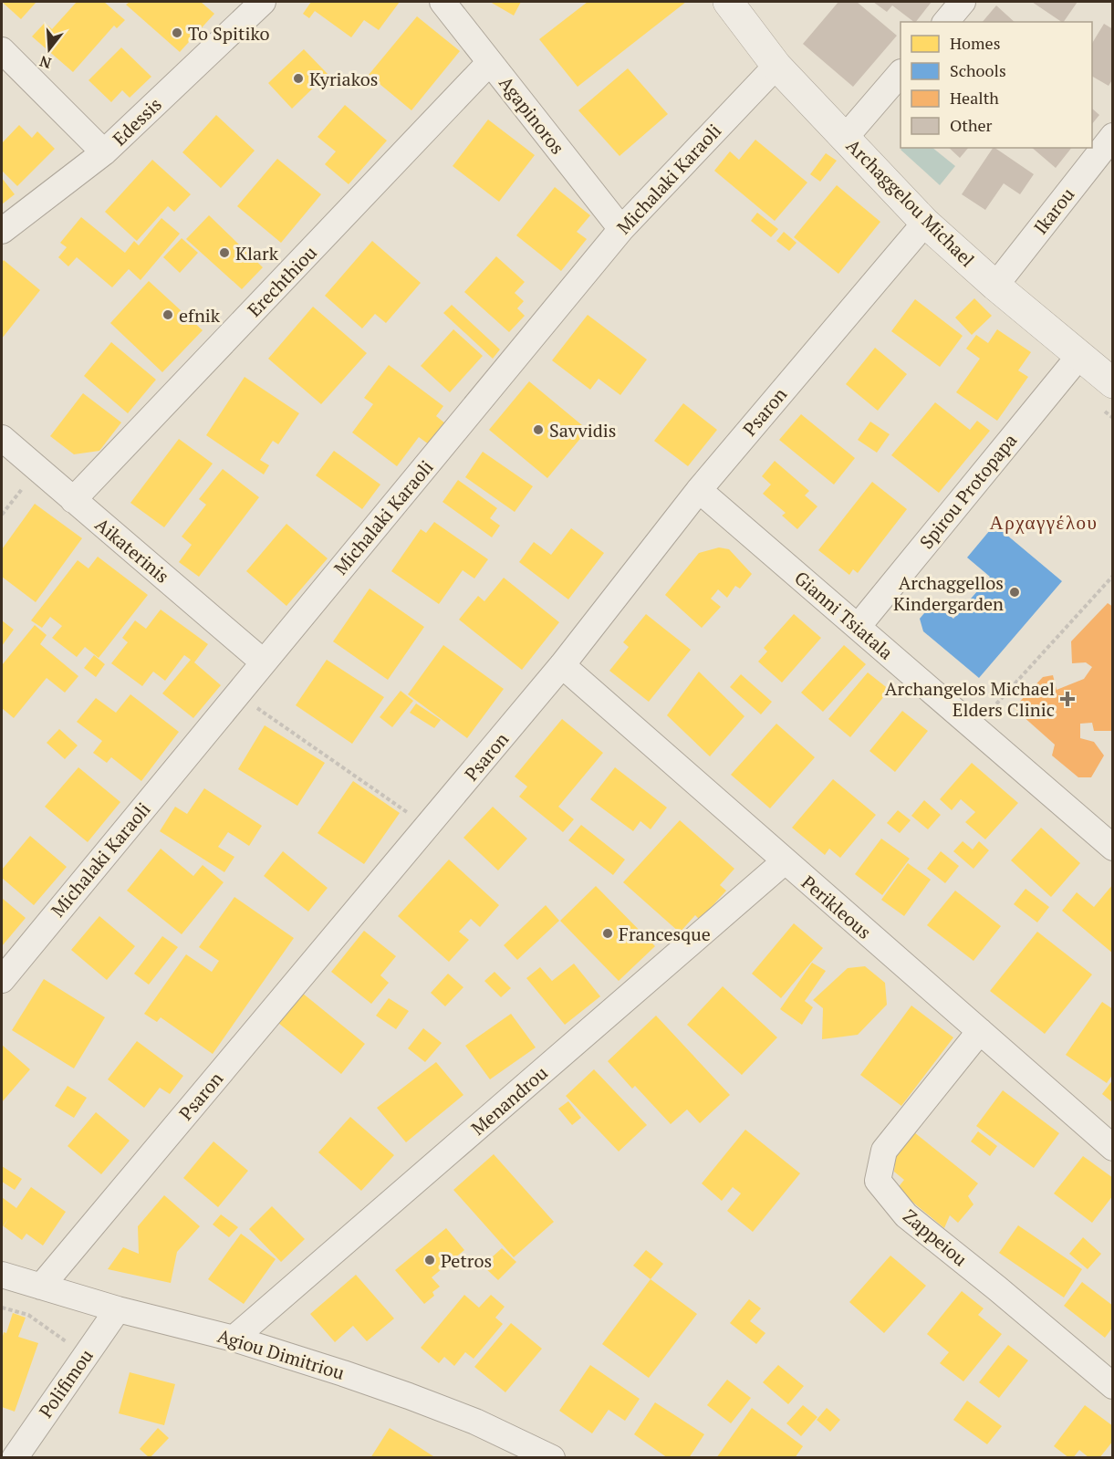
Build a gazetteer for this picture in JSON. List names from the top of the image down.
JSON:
{
  "streets": {
    "street": [
      "Agapinoros",
      "Edessis",
      "Michalaki Karaoli",
      "Archaggelou Michael",
      "Ikarou",
      "Erechthiou",
      "Psaron",
      "Spirou Protopapa",
      "Aikaterinis",
      "Gianni Tsiatala",
      "Perikleous",
      "Menandrou",
      "Zappeiou",
      "Agiou Dimitriou",
      "Polifimou"
    ]
  },
  "crossings": [
    ["Agapinoros", "Michalaki Karaoli"],
    ["Agapinoros", "Erechthiou"],
    ["Michalaki Karaoli", "Archaggelou Michael"],
    ["Michalaki Karaoli", "Aikaterinis"],
    ["Archaggelou Michael", "Ikarou"],
    ["Archaggelou Michael", "Psaron"],
    ["Archaggelou Michael", "Spirou Protopapa"],
    ["Erechthiou", "Aikaterinis"],
    ["Psaron", "Gianni Tsiatala"],
    ["Psaron", "Perikleous"],
    ["Psaron", "Agiou Dimitriou"],
    ["Spirou Protopapa", "Gianni Tsiatala"],
    ["Perikleous", "Menandrou"],
    ["Perikleous", "Zappeiou"],
    ["Menandrou", "Agiou Dimitriou"],
    ["Agiou Dimitriou", "Polifimou"]
  ],
  "districts": ["Αρχαγγέλου"],
  "places": {
    "other": [
      "To Spitiko",
      "Kyriakos",
      "Klark",
      "efnik",
      "Savvidis",
      "Archaggellos Kindergarden",
      "Francesque",
      "Petros"
    ],
    "health": ["Archangelos Michael Elders Clinic"]
  },
  "legend": [
    "Homes",
    "Schools",
    "Health",
    "Other"
  ],
  "north": "bottom"
}
